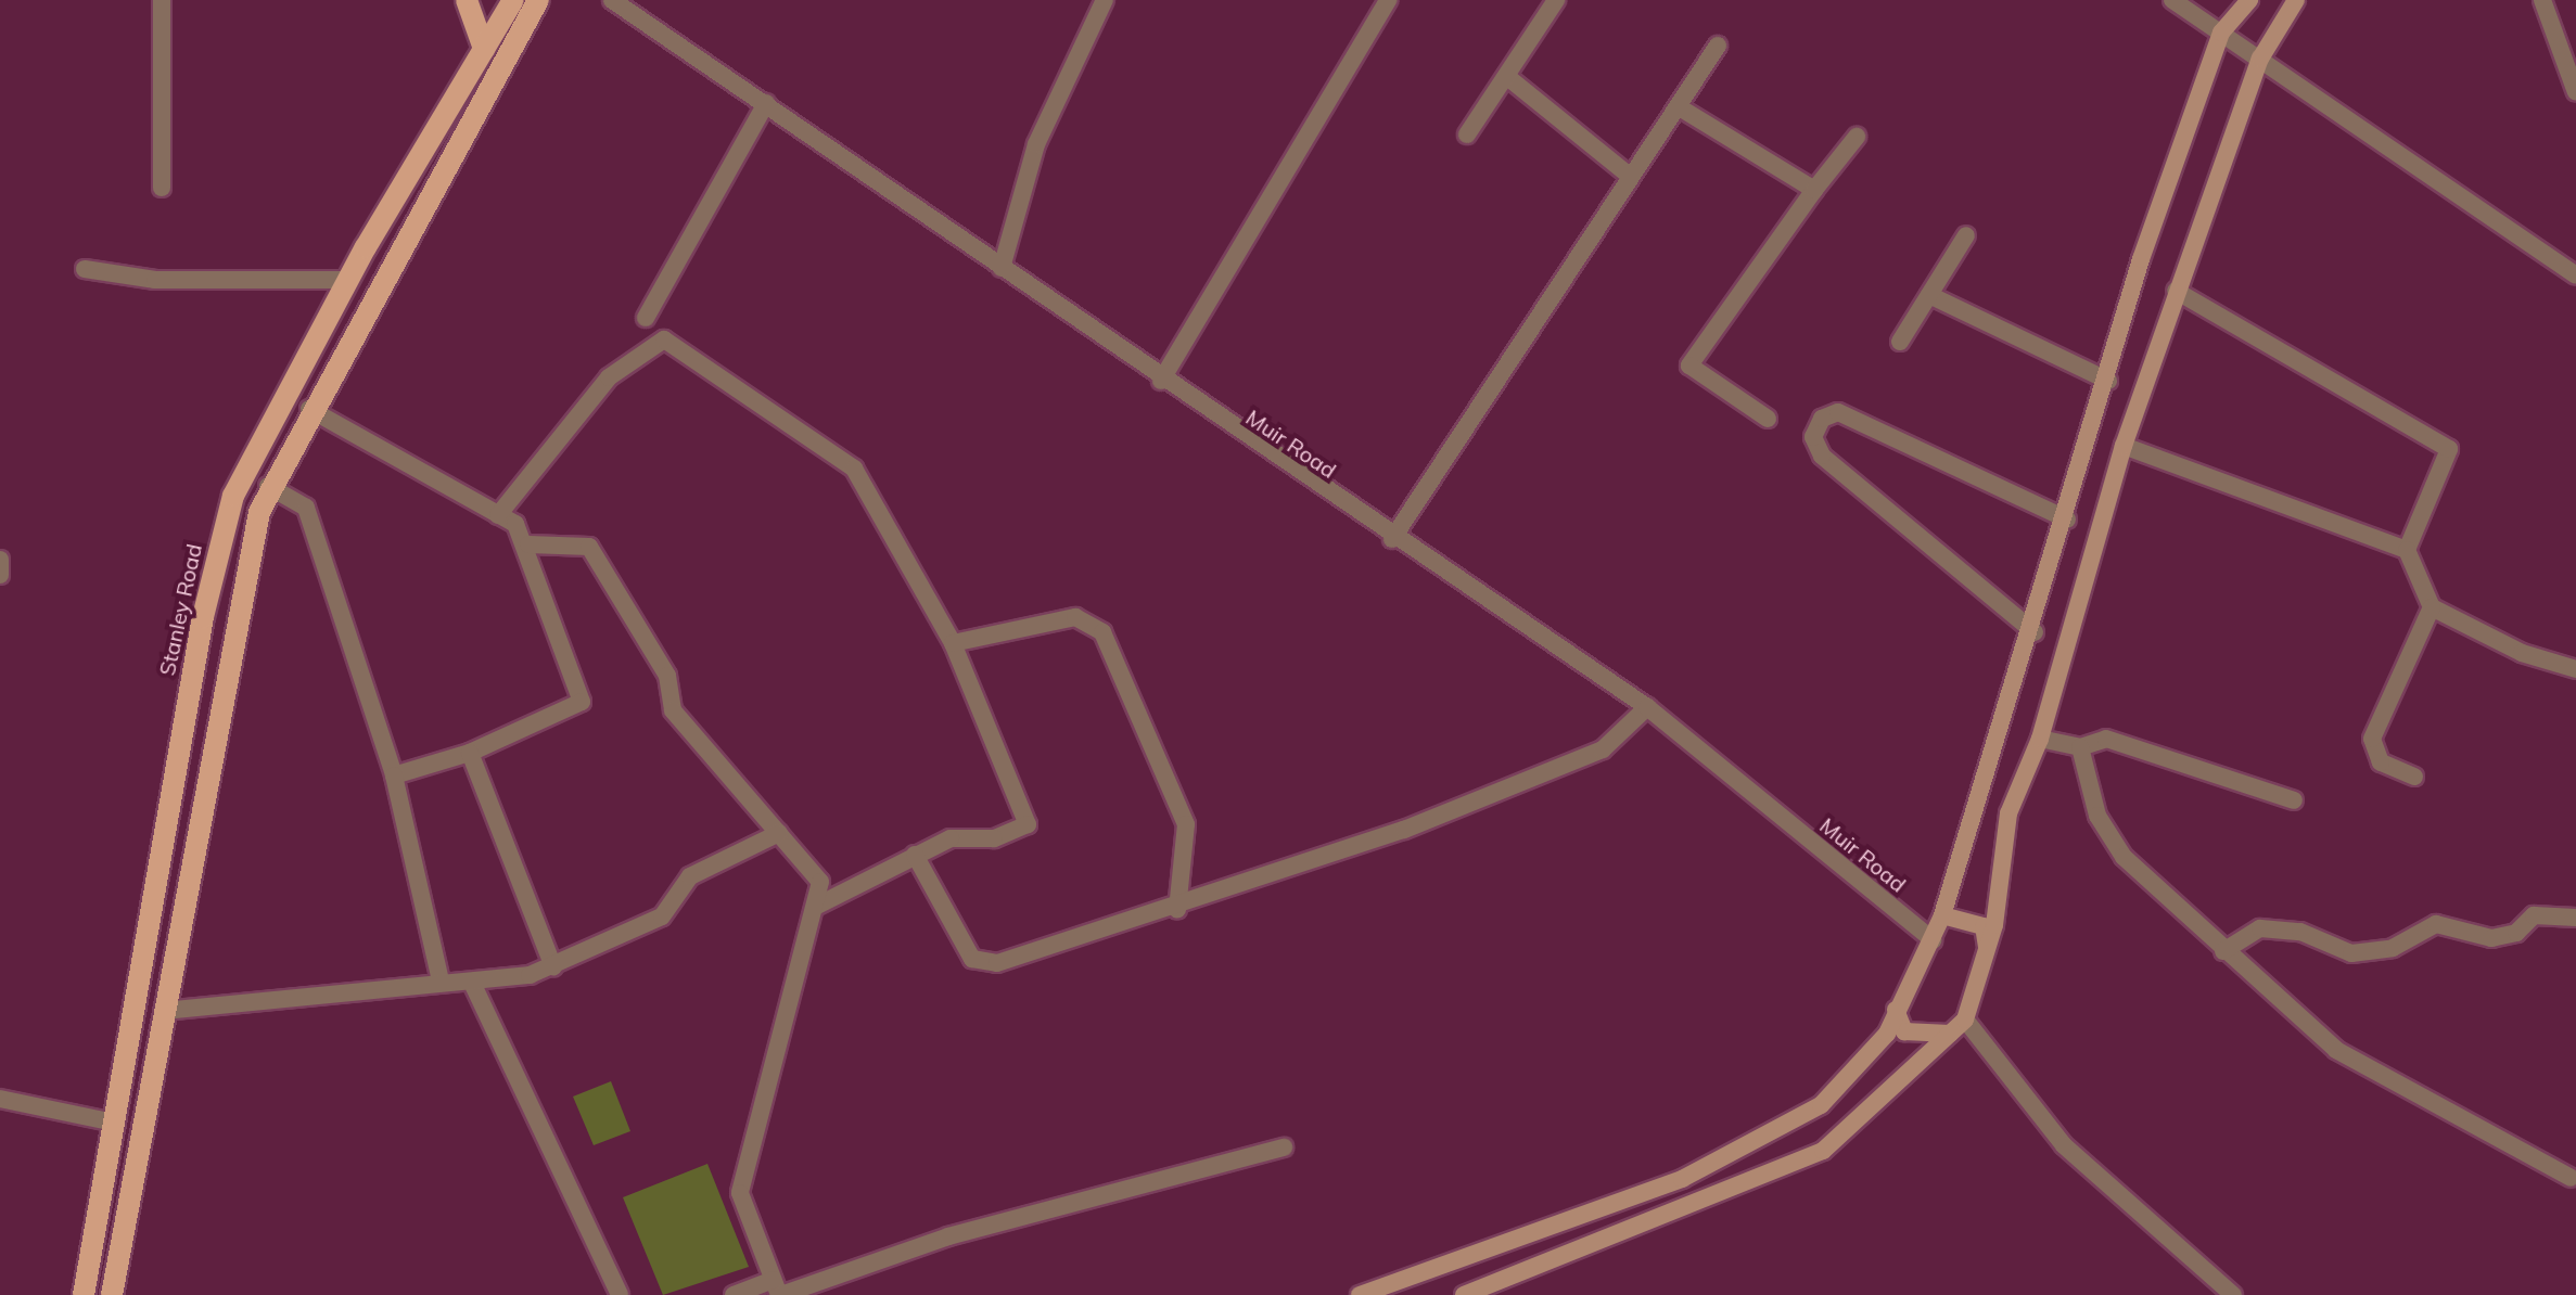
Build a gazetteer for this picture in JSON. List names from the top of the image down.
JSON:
{
  "streets": {
    "main road": ["Stanley Road"],
    "street": ["Muir Road"]
  }
}
